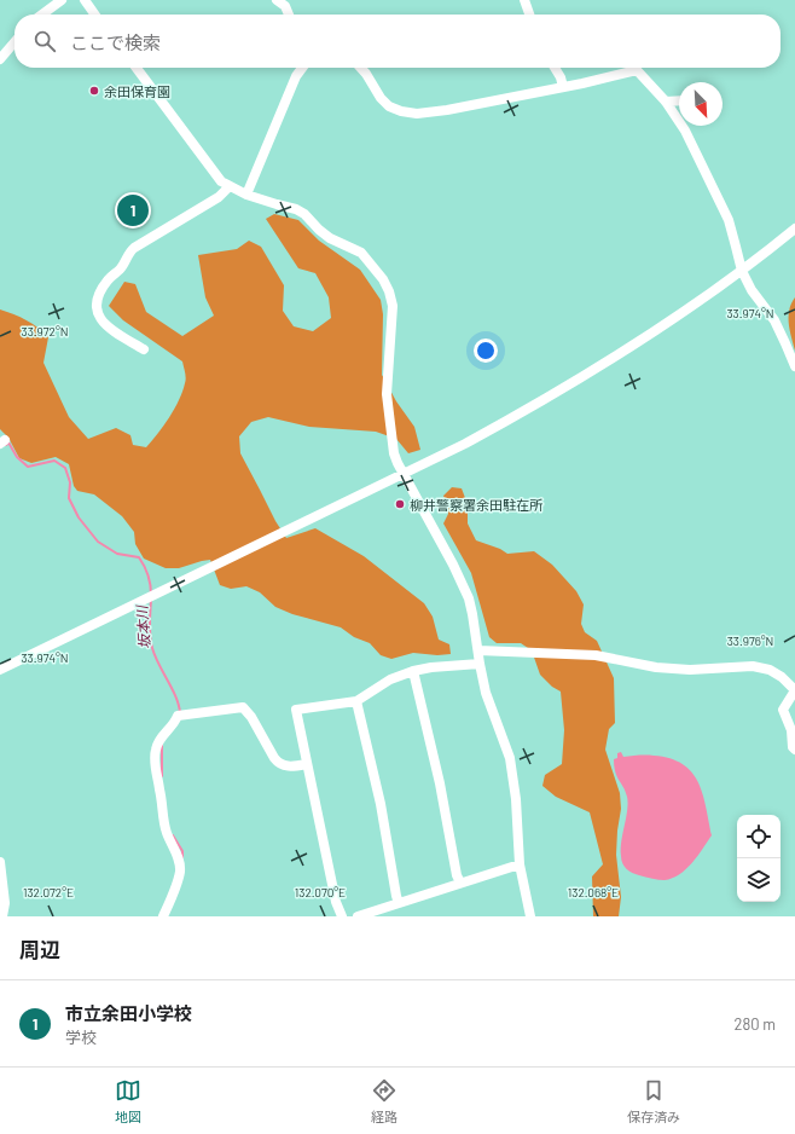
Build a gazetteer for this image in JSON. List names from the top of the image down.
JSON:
{
  "water": ["坂本川"],
  "places": ["余田保育園", "柳井警察署余田駐在所"],
  "north": "bottom right",
  "page": {
    "search": "ここで検索",
    "pins": "1",
    "heading": "周辺",
    "list": [
      {
        "mark": "1",
        "name": "市立余田小学校",
        "note": "学校",
        "value": "280 m"
      }
    ],
    "nav": ["地図", "経路", "保存済み"]
  },
  "coordinates": [
    "33.974°N",
    "33.972°N",
    "33.976°N",
    "132.072°E",
    "132.070°E",
    "132.068°E"
  ]
}
